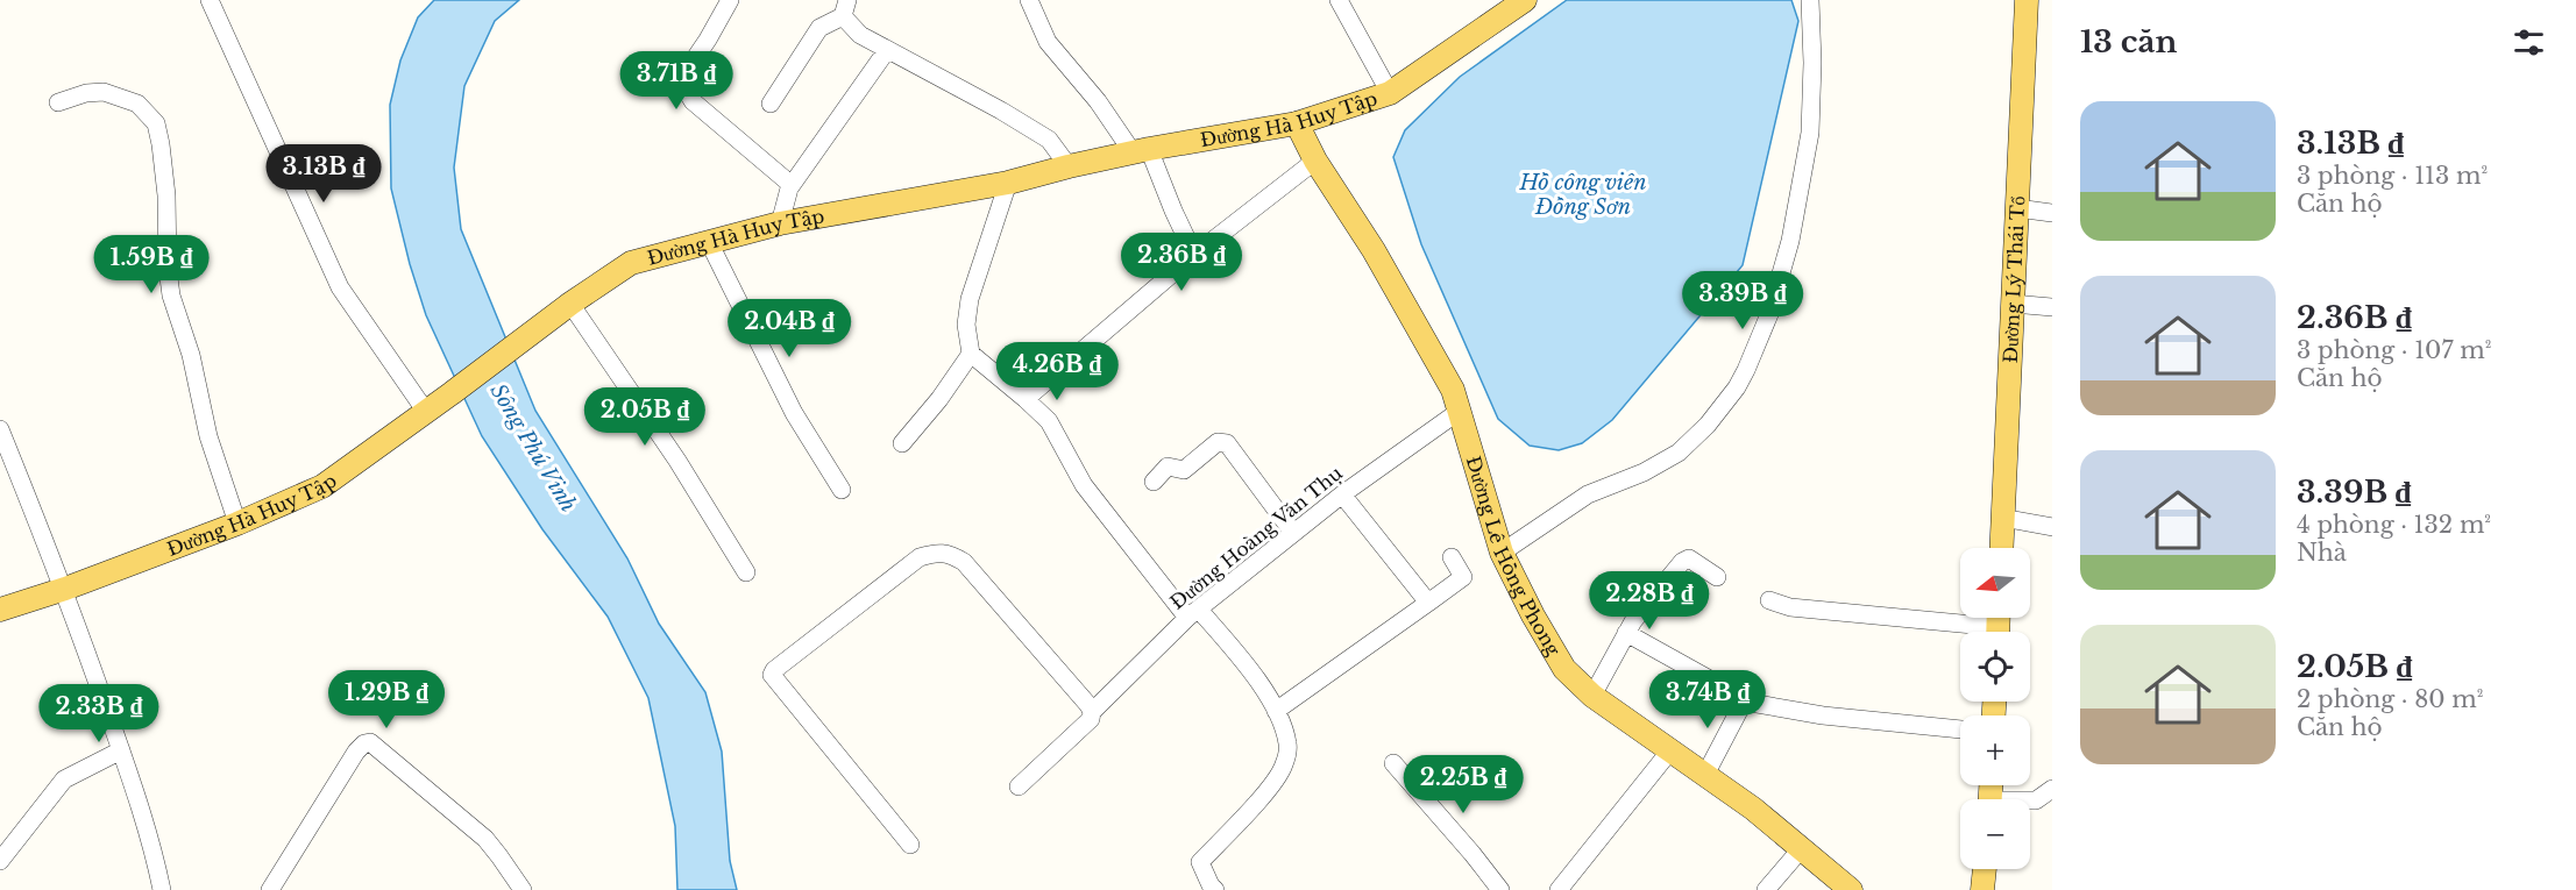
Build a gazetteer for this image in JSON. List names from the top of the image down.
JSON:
{
  "streets": {
    "main road": ["Đường Hà Huy Tập", "Đường Lý Thái Tổ", "Đường Lê Hồng Phong"],
    "street": ["Đường Hoàng Văn Thụ"]
  },
  "crossings": [
    ["Đường Hà Huy Tập", "Đường Lê Hồng Phong"],
    ["Đường Hoàng Văn Thụ", "Đường Lê Hồng Phong"]
  ],
  "water": ["Hồ công viên Đồng Sơn", "Sông Phú Vinh"],
  "north": "left",
  "page": {
    "heading": "13 căn",
    "price": [
      "3.71B ₫",
      "3.13B ₫",
      "2.36B ₫",
      "1.59B ₫",
      "3.39B ₫",
      "2.04B ₫",
      "4.26B ₫",
      "2.05B ₫",
      "2.28B ₫",
      "1.29B ₫",
      "3.74B ₫",
      "2.33B ₫",
      "2.25B ₫"
    ],
    "list": [
      {
        "name": "3.13B ₫",
        "note": "3 phòng · 113 m² · Căn hộ"
      },
      {
        "name": "2.36B ₫",
        "note": "3 phòng · 107 m² · Căn hộ"
      },
      {
        "name": "3.39B ₫",
        "note": "4 phòng · 132 m² · Nhà"
      },
      {
        "name": "2.05B ₫",
        "note": "2 phòng · 80 m² · Căn hộ"
      }
    ],
    "map_buttons": ["+", "−"]
  }
}
